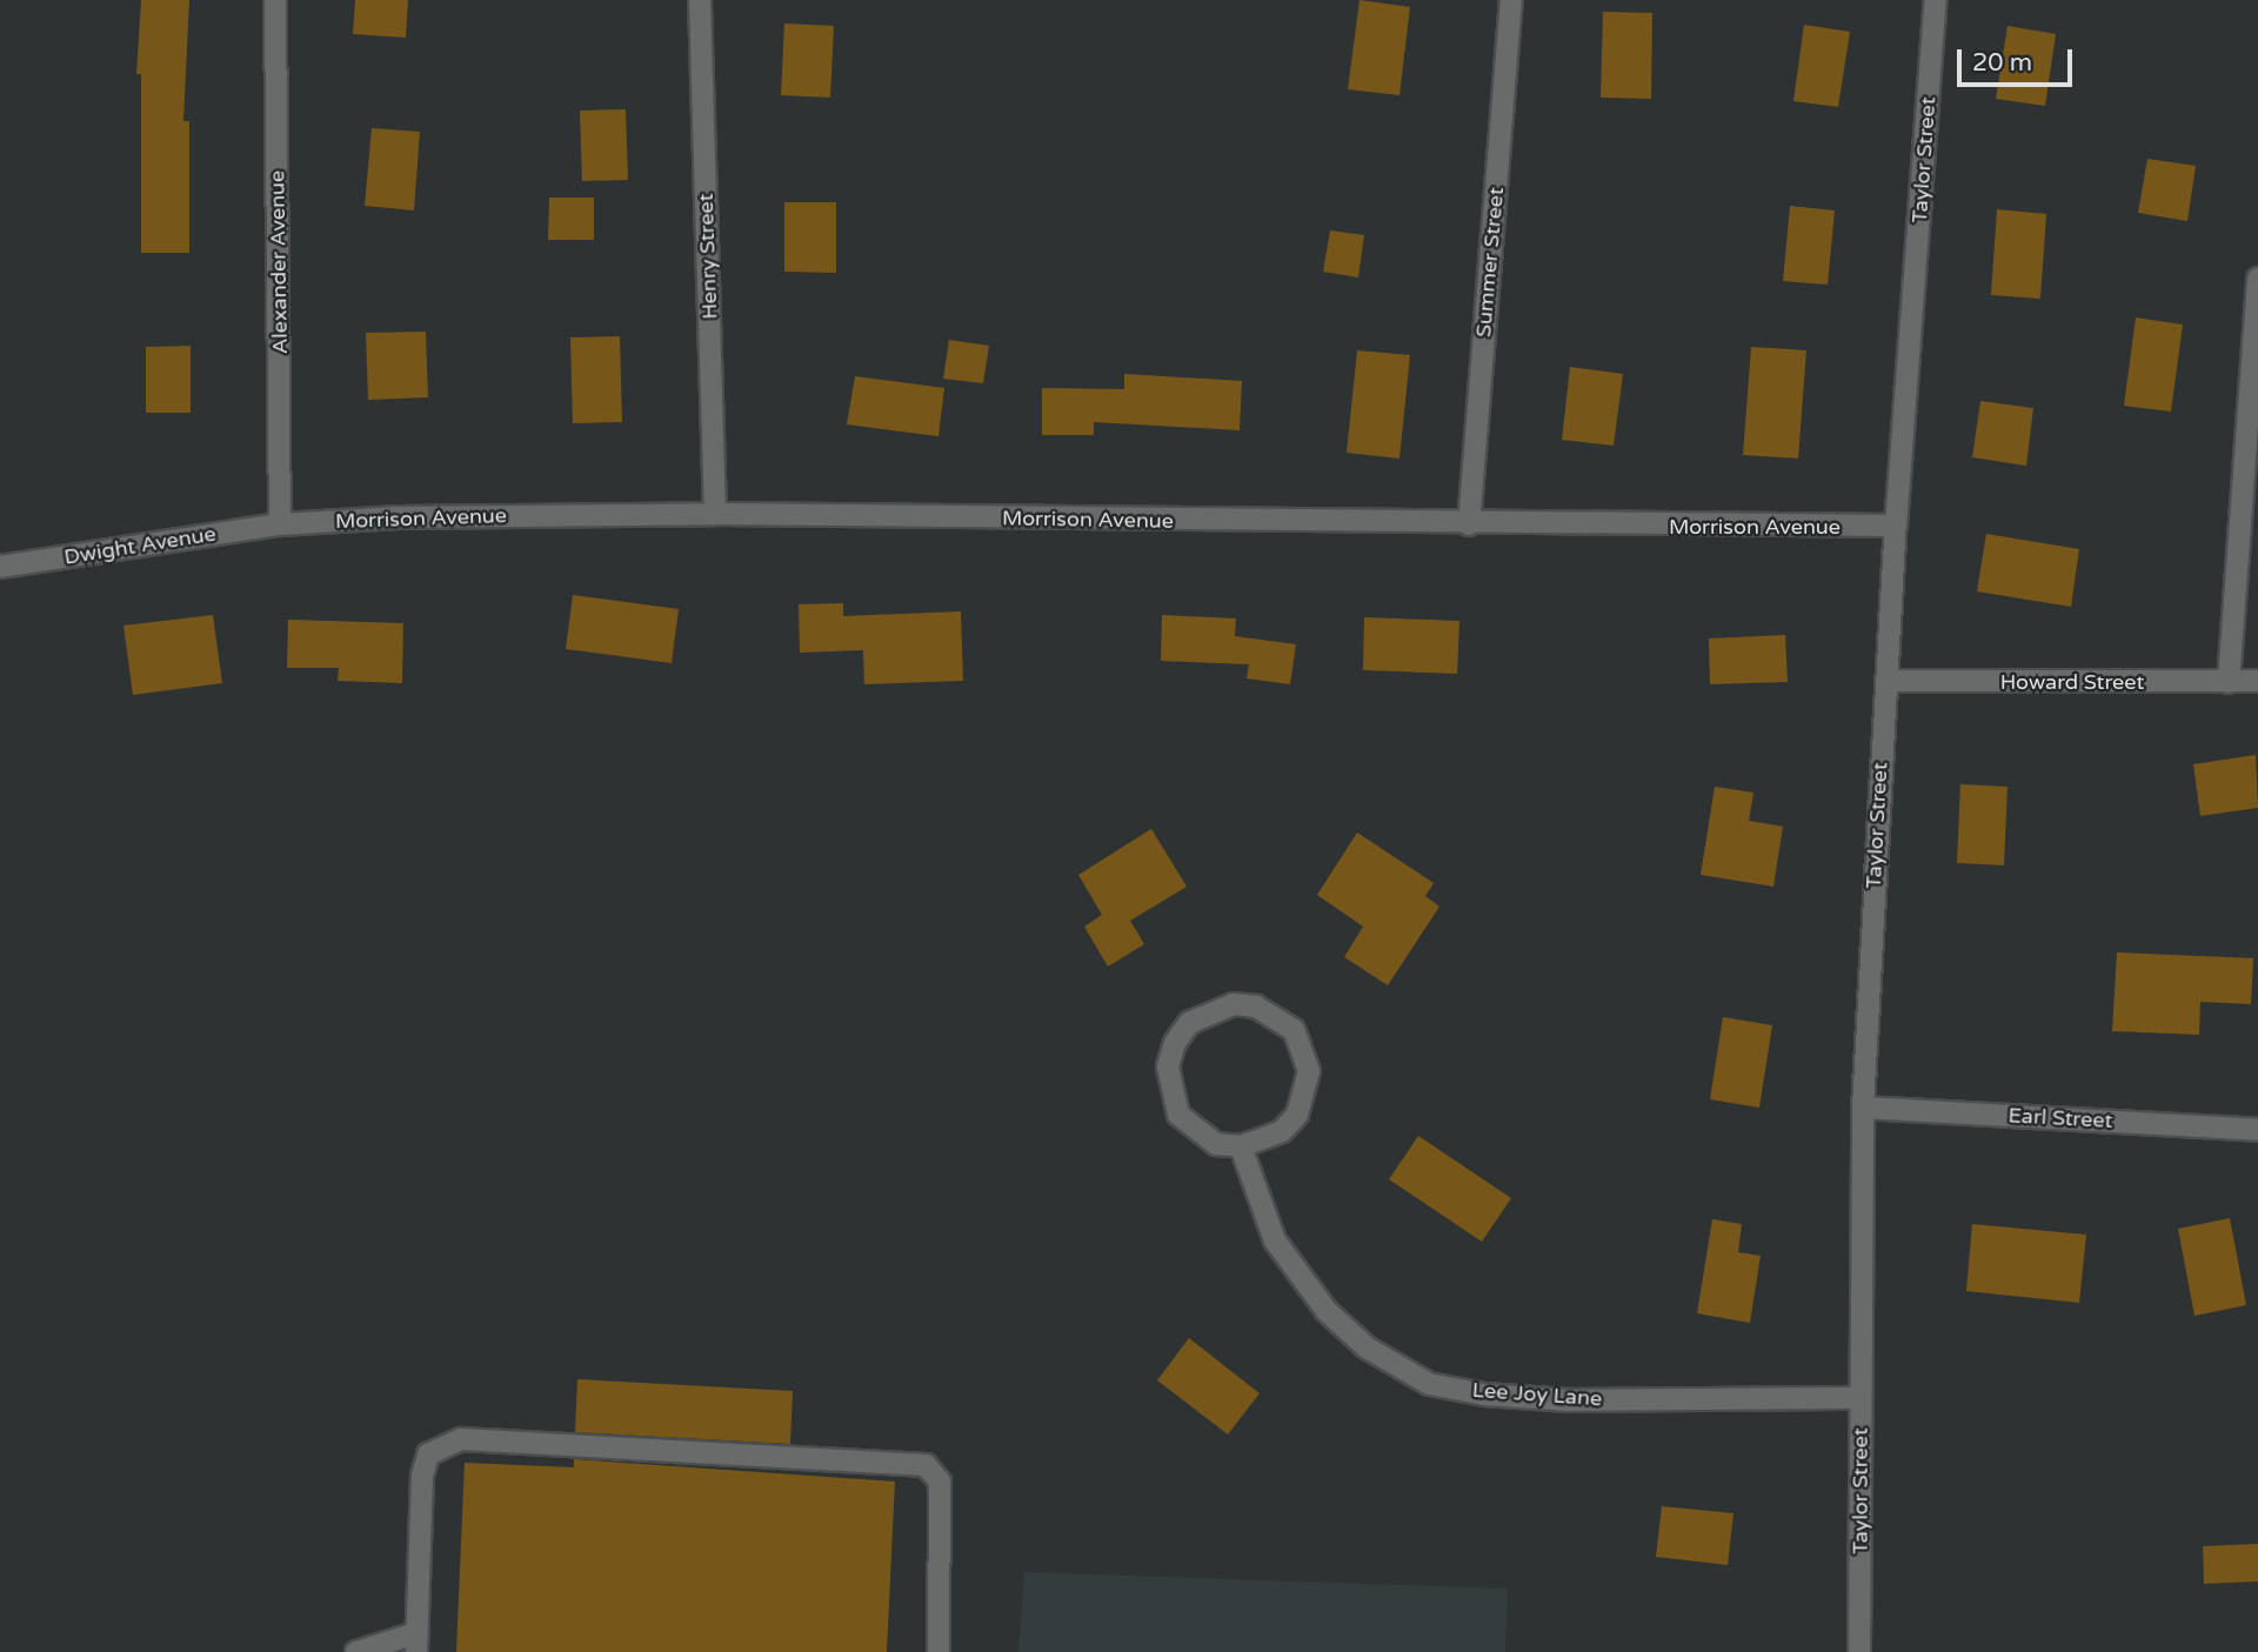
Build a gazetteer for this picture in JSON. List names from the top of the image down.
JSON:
{
  "streets": {
    "street": [
      "Taylor Street",
      "Henry Street",
      "Alexander Avenue",
      "Summer Street",
      "Morrison Avenue",
      "Dwight Avenue",
      "Howard Street",
      "Earl Street",
      "Lee Joy Lane"
    ]
  },
  "crossings": [
    ["Taylor Street", "Morrison Avenue"],
    ["Taylor Street", "Howard Street"],
    ["Taylor Street", "Earl Street"],
    ["Taylor Street", "Lee Joy Lane"],
    ["Henry Street", "Morrison Avenue"],
    ["Alexander Avenue", "Morrison Avenue"],
    ["Alexander Avenue", "Dwight Avenue"],
    ["Summer Street", "Morrison Avenue"],
    ["Morrison Avenue", "Dwight Avenue"]
  ],
  "scale_bar": "20 m"
}
